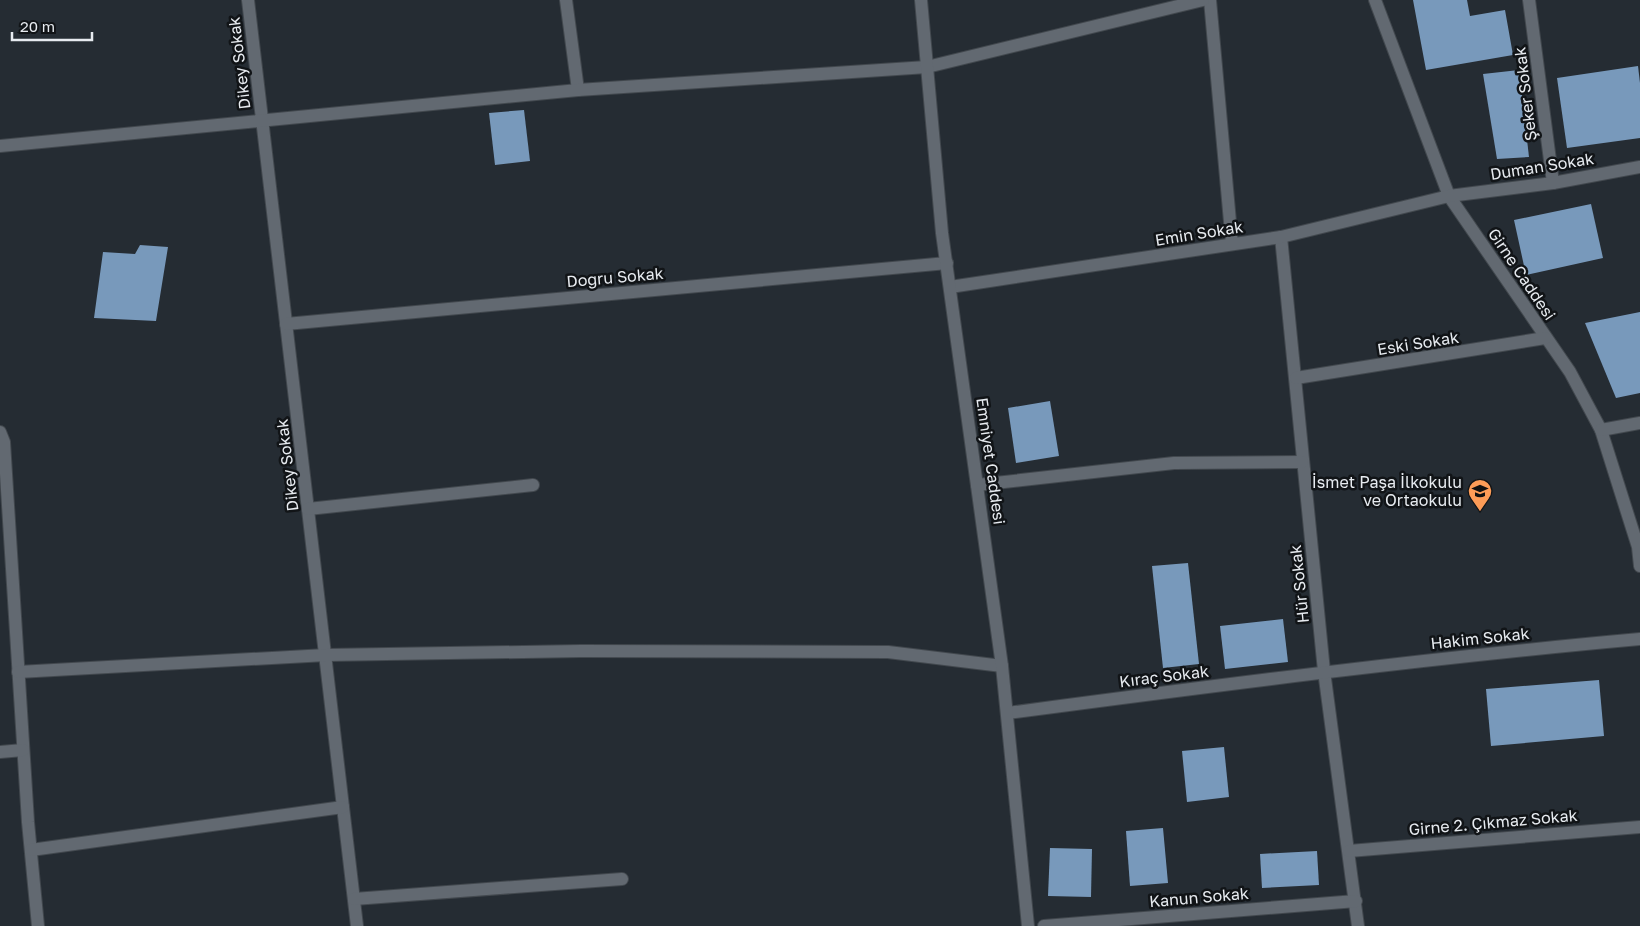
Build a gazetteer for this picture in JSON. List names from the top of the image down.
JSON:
{
  "streets": {
    "street": [
      "Dikey Sokak",
      "Şeker Sokak",
      "Duman Sokak",
      "Emin Sokak",
      "Girne Caddesi",
      "Doğru Sokak",
      "Eski Sokak",
      "Emniyet Caddesi",
      "Hür Sokak",
      "Hakim Sokak",
      "Kıraç Sokak",
      "Girne 2. Çıkmaz Sokak",
      "Kanun Sokak"
    ]
  },
  "crossings": [
    ["Dikey Sokak", "Doğru Sokak"],
    ["Şeker Sokak", "Duman Sokak"],
    ["Duman Sokak", "Emin Sokak"],
    ["Duman Sokak", "Girne Caddesi"],
    ["Emin Sokak", "Girne Caddesi"],
    ["Emin Sokak", "Emniyet Caddesi"],
    ["Emin Sokak", "Hür Sokak"],
    ["Girne Caddesi", "Eski Sokak"],
    ["Doğru Sokak", "Emniyet Caddesi"],
    ["Eski Sokak", "Hür Sokak"],
    ["Emniyet Caddesi", "Kıraç Sokak"],
    ["Hür Sokak", "Hakim Sokak"],
    ["Hür Sokak", "Kıraç Sokak"],
    ["Hür Sokak", "Girne 2. Çıkmaz Sokak"],
    ["Hür Sokak", "Kanun Sokak"],
    ["Hakim Sokak", "Kıraç Sokak"]
  ],
  "places": {
    "school or university": ["İsmet Paşa İlkokulu ve Ortaokulu"]
  },
  "scale_bar": "20 m"
}
